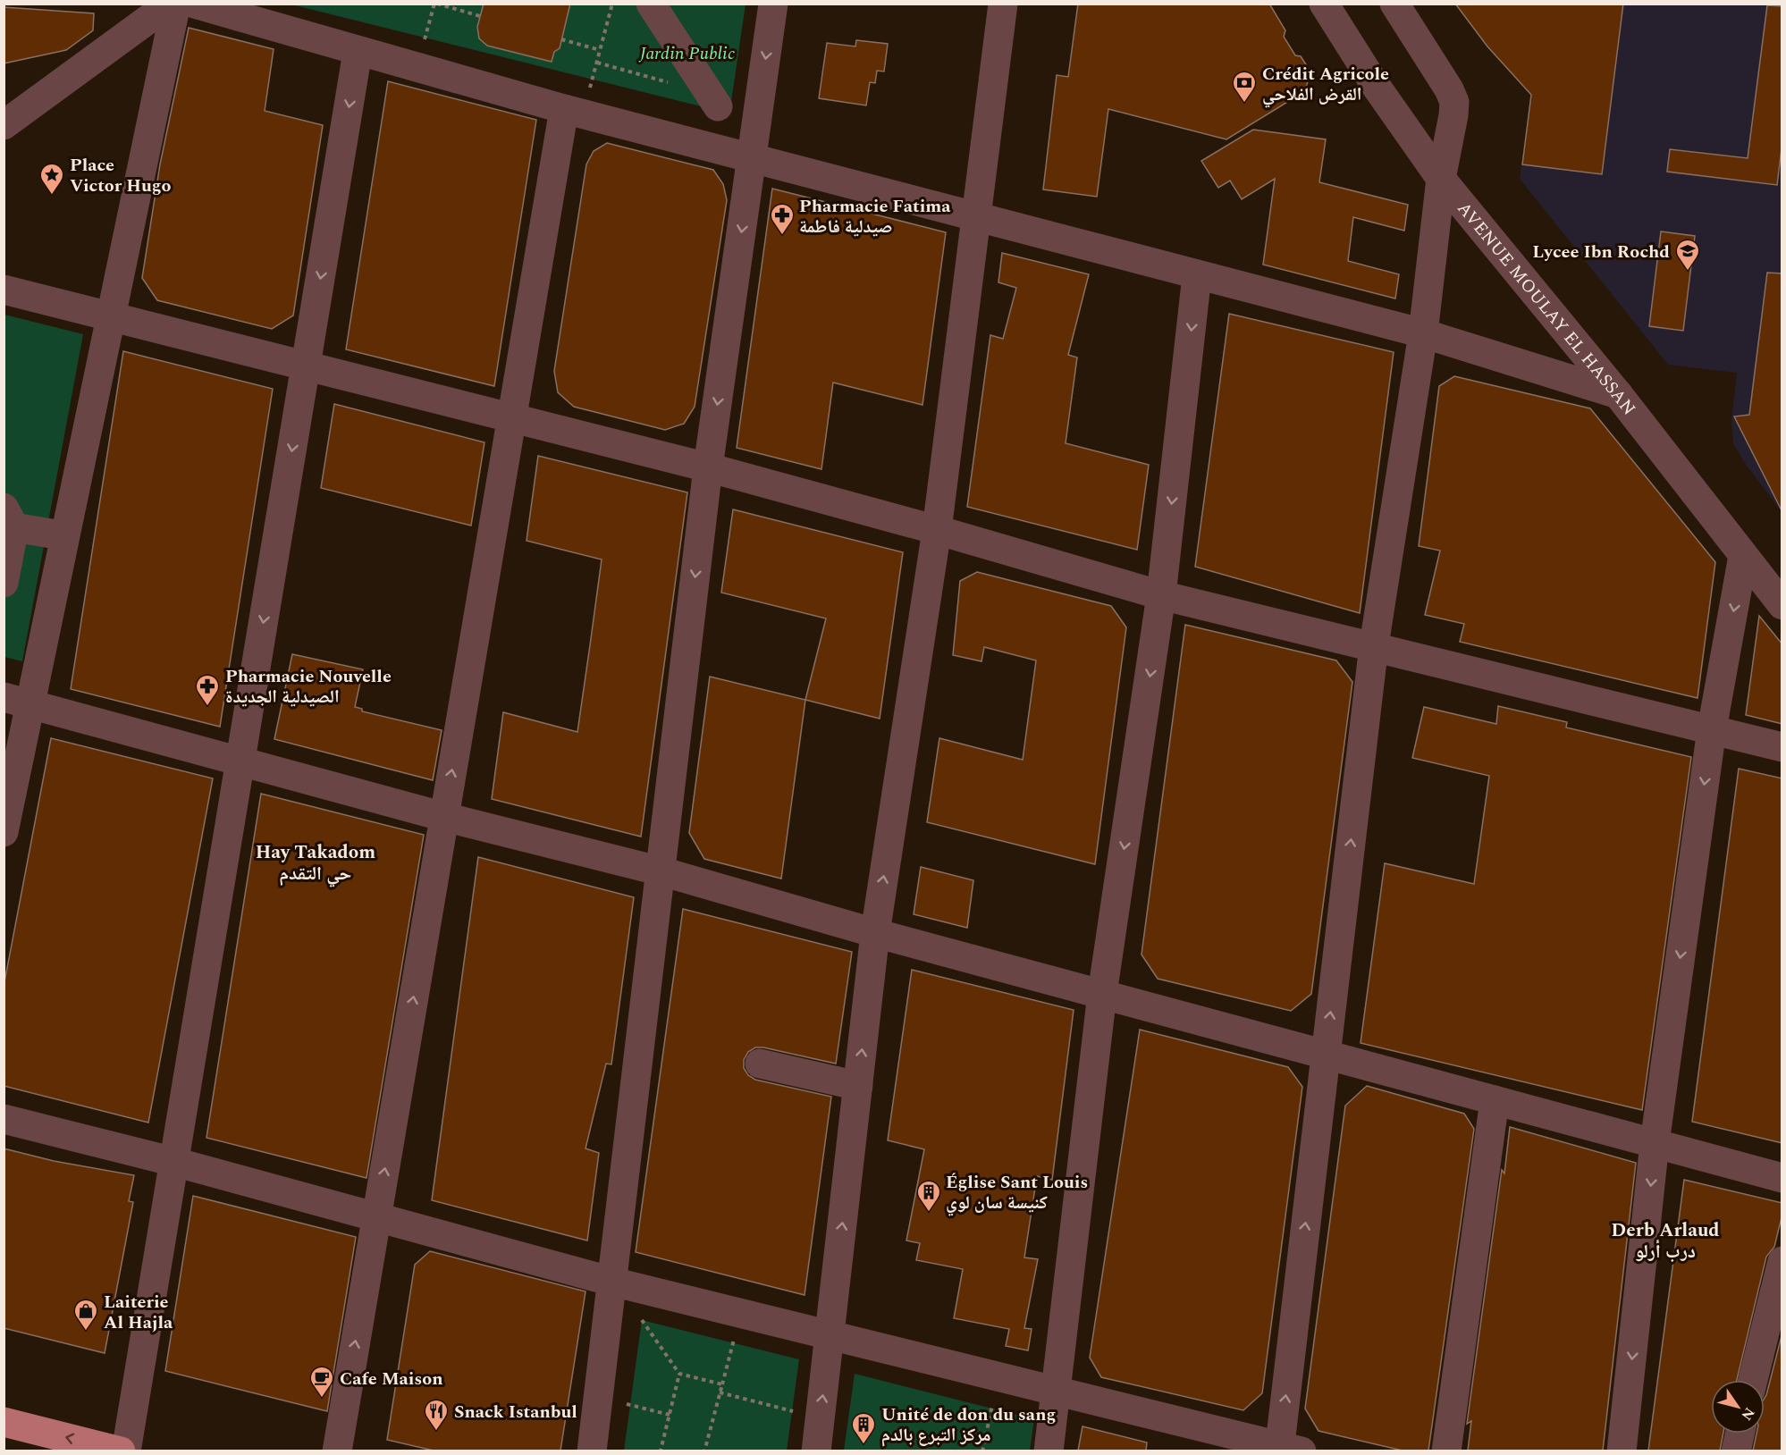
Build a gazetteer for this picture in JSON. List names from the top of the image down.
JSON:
{
  "streets": {
    "street": ["AVENUE MOULAY EL HASSAN"]
  },
  "districts": ["Hay Takadom حي التقدم", "Derb Arlaud درب أرلو"],
  "parks": ["Jardin Public"],
  "places": {
    "bank": ["Crédit Agricole القرض الفلاحي"],
    "place": ["Place Victor Hugo"],
    "pharmacy": ["Pharmacie Fatima صيدلية فاطمة", "Pharmacie Nouvelle الصيدلية الجديدة"],
    "school or university": ["Lycee Ibn Rochd"],
    "building": ["Église Sant Louis كنيسة سان لوي", "Unité de don du sang مركز التبرع بالدم"],
    "shop": ["Laiterie Al Hajla"],
    "cafe": ["Cafe Maison"],
    "restaurant": ["Snack Istanbul"]
  },
  "north": "bottom right"
}
